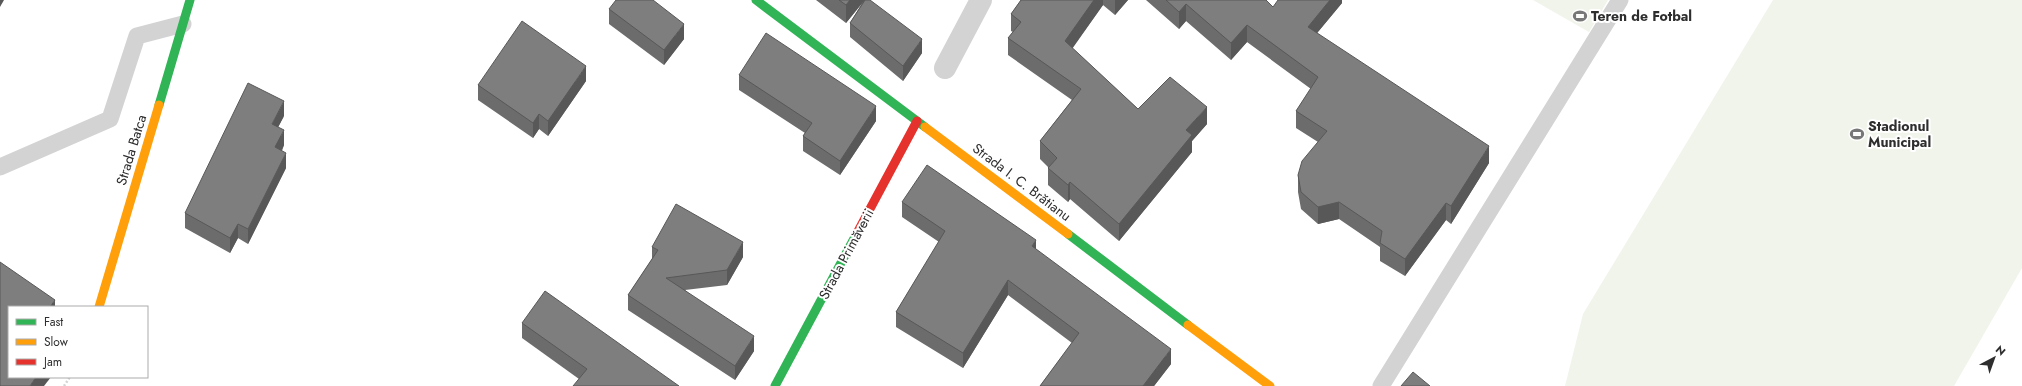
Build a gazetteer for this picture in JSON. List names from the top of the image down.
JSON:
{
  "streets": {
    "main road": ["Strada Batca", "Strada I. C. Brătianu", "Strada Primăverii"]
  },
  "crossings": [
    ["Strada I. C. Brătianu", "Strada Primăverii"]
  ],
  "places": {
    "sports": ["Teren de Fotbal", "Stadionul Municipal"]
  },
  "legend": ["Fast", "Slow", "Jam"],
  "north": "top right"
}
